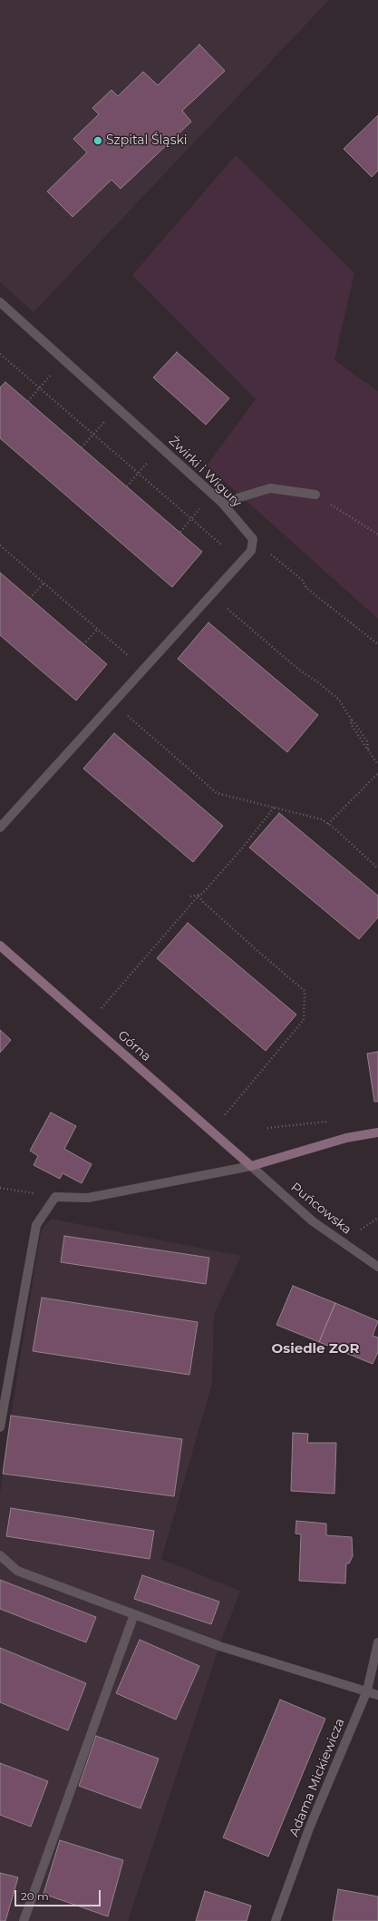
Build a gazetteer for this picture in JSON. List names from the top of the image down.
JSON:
{
  "streets": {
    "street": [
      "Żwirki i Wigury",
      "Górna",
      "Puńcowska",
      "Adama Mickiewicza"
    ]
  },
  "crossings": [
    ["Górna", "Puńcowska"]
  ],
  "districts": ["Osiedle ZOR"],
  "places": ["Szpital Śląski"],
  "scale_bar": "20 m"
}
